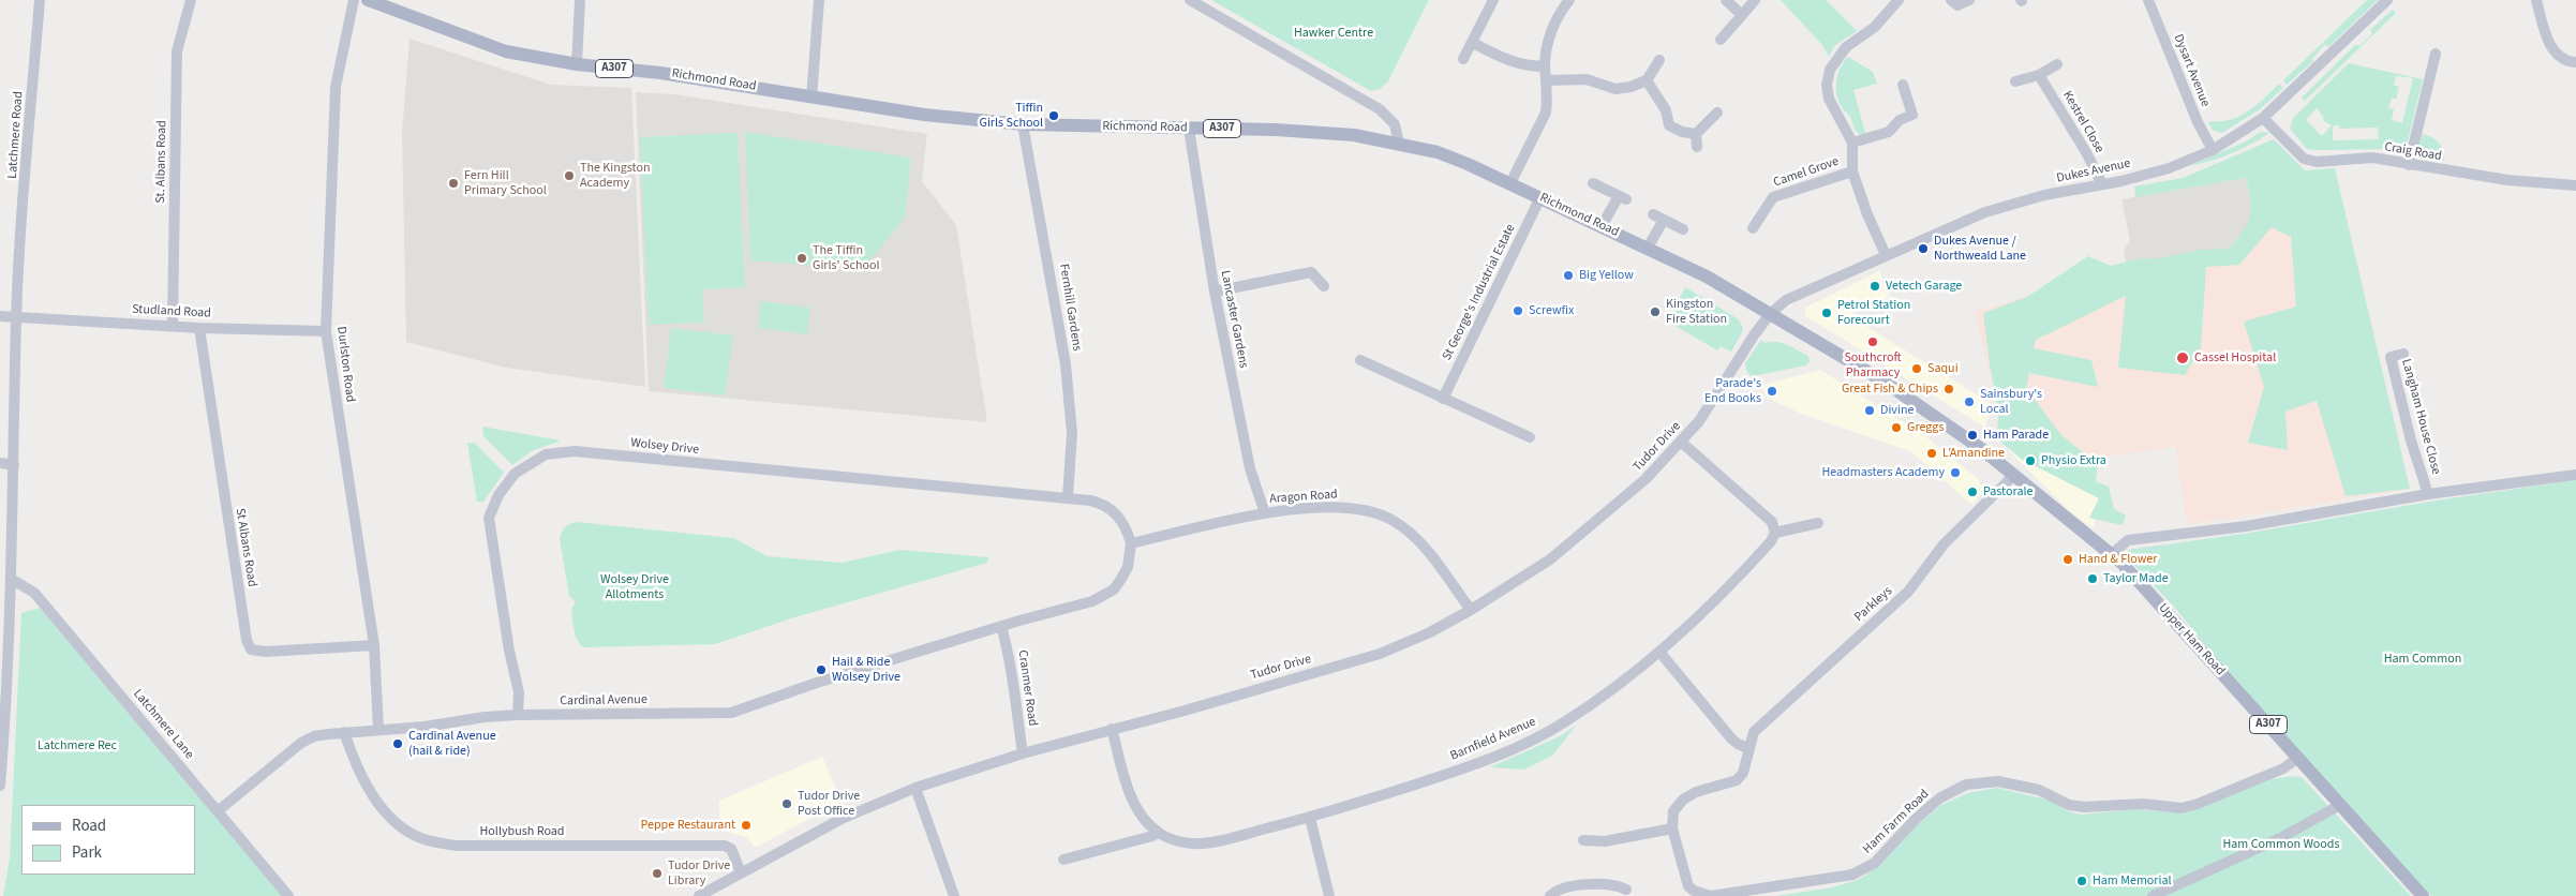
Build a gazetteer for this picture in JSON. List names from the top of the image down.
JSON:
{
  "streets": {
    "main road": ["A307", "Richmond Road", "Upper Ham Road"],
    "street": [
      "Dysart Avenue",
      "Kestrel Close",
      "Latchmere Road",
      "Craig Road",
      "St. Albans Road",
      "Dukes Avenue",
      "Camel Grove",
      "St George's Industrial Estate",
      "Fernhill Gardens",
      "Studland Road",
      "Lancaster Gardens",
      "Durlston Road",
      "Langham House Close",
      "Wolsey Drive",
      "Tudor Drive",
      "Aragon Road",
      "St Albans Road",
      "Parkleys",
      "Cranmer Road",
      "Cardinal Avenue",
      "Latchmere Lane",
      "Barnfield Avenue",
      "Ham Farm Road",
      "Hollybush Road"
    ]
  },
  "crossings": [
    ["Dysart Avenue", "Dukes Avenue"],
    ["Richmond Road", "Dukes Avenue"],
    ["Richmond Road", "St George's Industrial Estate"],
    ["Richmond Road", "Fernhill Gardens"],
    ["Richmond Road", "Lancaster Gardens"],
    ["Richmond Road", "Tudor Drive"],
    ["Richmond Road", "Upper Ham Road"],
    ["Kestrel Close", "Dukes Avenue"],
    ["Latchmere Road", "Studland Road"],
    ["Latchmere Road", "Latchmere Lane"],
    ["Craig Road", "Dukes Avenue"],
    ["St. Albans Road", "Studland Road"],
    ["Dukes Avenue", "Tudor Drive"],
    ["Fernhill Gardens", "Wolsey Drive"],
    ["Studland Road", "Durlston Road"],
    ["Studland Road", "St Albans Road"],
    ["Lancaster Gardens", "Aragon Road"],
    ["Durlston Road", "St Albans Road"],
    ["Durlston Road", "Cardinal Avenue"],
    ["Wolsey Drive", "Cardinal Avenue"],
    ["Tudor Drive", "Aragon Road"],
    ["Tudor Drive", "Cranmer Road"],
    ["Tudor Drive", "Barnfield Avenue"],
    ["Tudor Drive", "Hollybush Road"],
    ["Parkleys", "Upper Ham Road"],
    ["Parkleys", "Ham Farm Road"],
    ["Upper Ham Road", "Ham Farm Road"],
    ["Cranmer Road", "Cardinal Avenue"],
    ["Cardinal Avenue", "Latchmere Lane"],
    ["Cardinal Avenue", "Hollybush Road"]
  ],
  "parks": [
    "Hawker Centre",
    "Wolsey Drive Allotments",
    "Ham Common",
    "Latchmere Rec",
    "Ham Common Woods"
  ],
  "places": [
    "Tiffin Girls School",
    "The Kingston Academy",
    "Fern Hill Primary School",
    "Dukes Avenue / Northweald Lane",
    "The Tiffin Girls' School",
    "Big Yellow",
    "Vetech Garage",
    "Screwfix",
    "Kingston Fire Station",
    "Petrol Station Forecourt",
    "Southcroft Pharmacy",
    "Cassel Hospital",
    "Saqui",
    "Great Fish & Chips",
    "Parade's End Books",
    "Sainsbury's Local",
    "Divine",
    "Greggs",
    "Ham Parade",
    "L’Amandine",
    "Physio Extra",
    "Headmasters Academy",
    "Pastorale",
    "Hand & Flower",
    "Taylor Made",
    "Hail & Ride Wolsey Drive",
    "Cardinal Avenue (hail & ride)",
    "Tudor Drive Post Office",
    "Peppe Restaurant",
    "Tudor Drive Library",
    "Ham Memorial"
  ],
  "legend": ["Road", "Park"]
}
